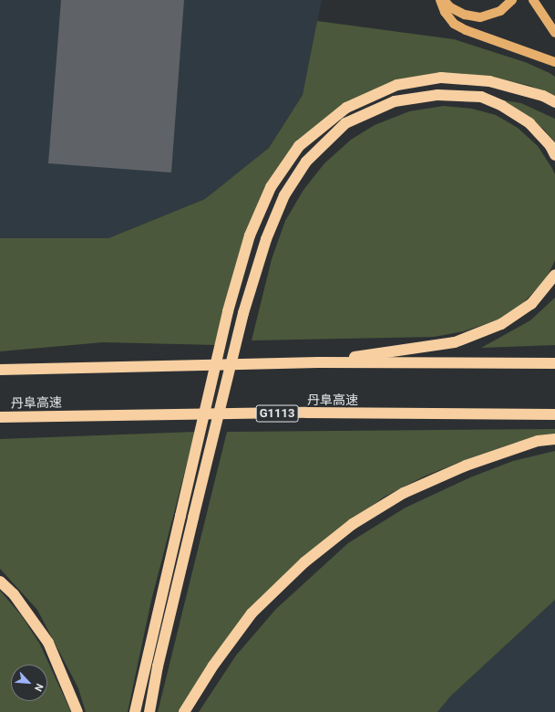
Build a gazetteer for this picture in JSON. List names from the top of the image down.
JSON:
{
  "streets": {
    "highway": ["丹阜高速", "G1113"]
  },
  "north": "bottom right"
}
